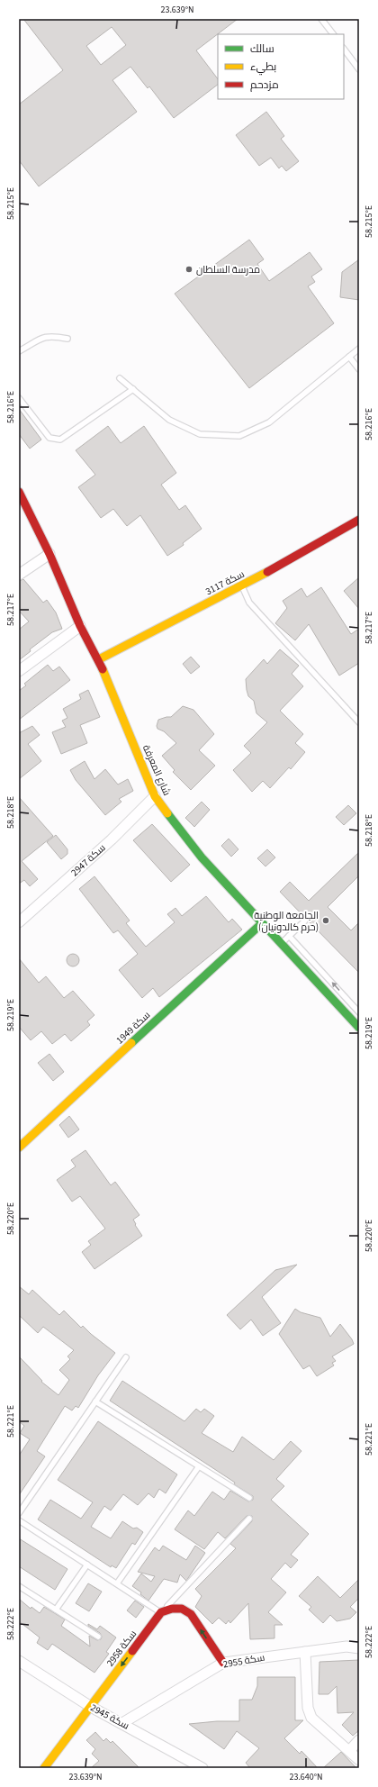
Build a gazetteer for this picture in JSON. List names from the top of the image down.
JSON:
{
  "streets": {
    "street": [
      "سكة 3117",
      "شارع المعرفة",
      "سكة 2947",
      "سكة 1949",
      "سكة 2958",
      "سكة 2955",
      "سكة 2945"
    ]
  },
  "crossings": [
    ["سكة 3117", "شارع المعرفة"],
    ["شارع المعرفة", "سكة 2947"],
    ["شارع المعرفة", "سكة 1949"],
    ["سكة 2958", "سكة 2945"],
    ["سكة 2955", "سكة 2945"]
  ],
  "one_way": ["سكة 2958"],
  "places": ["مدرسة السلطان", "الجامعة الوطنية (حرم كالدونيان)"],
  "legend": ["سالك", "بطيء", "مزدحم"],
  "coordinates": [
    "23.639°N",
    "58.215°E",
    "58.216°E",
    "58.217°E",
    "58.218°E",
    "58.219°E",
    "58.220°E",
    "58.221°E",
    "58.222°E",
    "23.640°N"
  ]
}
